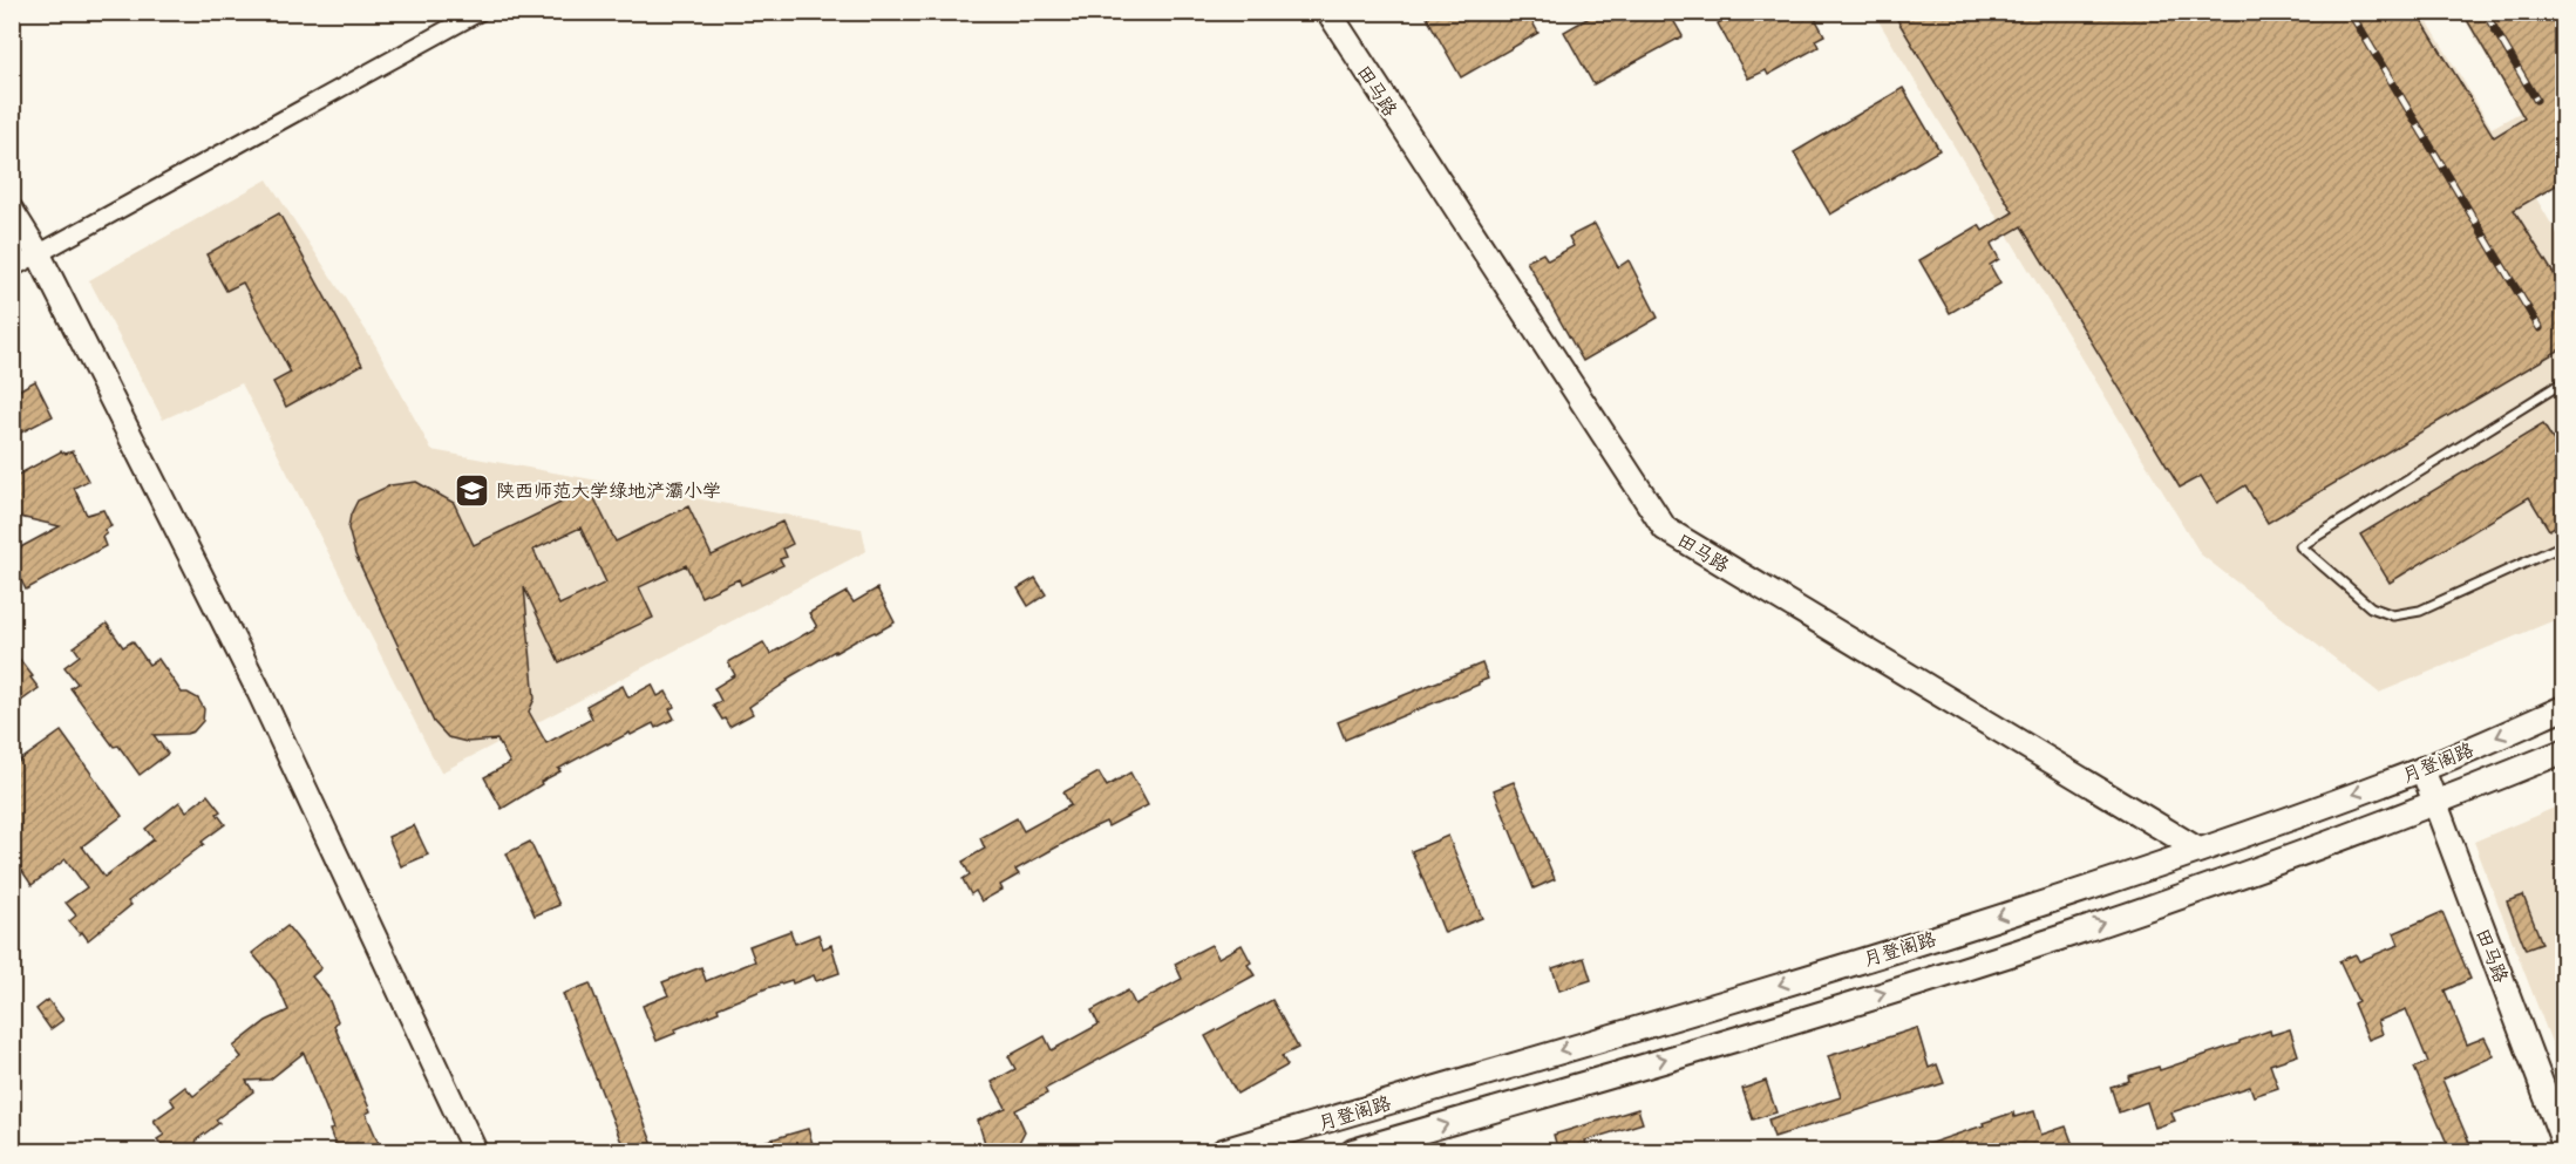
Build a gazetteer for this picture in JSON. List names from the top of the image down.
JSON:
{
  "streets": {
    "main road": ["田马路", "月登阁路"]
  },
  "crossings": [
    ["田马路", "月登阁路"]
  ],
  "places": {
    "school or university": ["陕西师范大学绿地浐灞小学"]
  }
}
